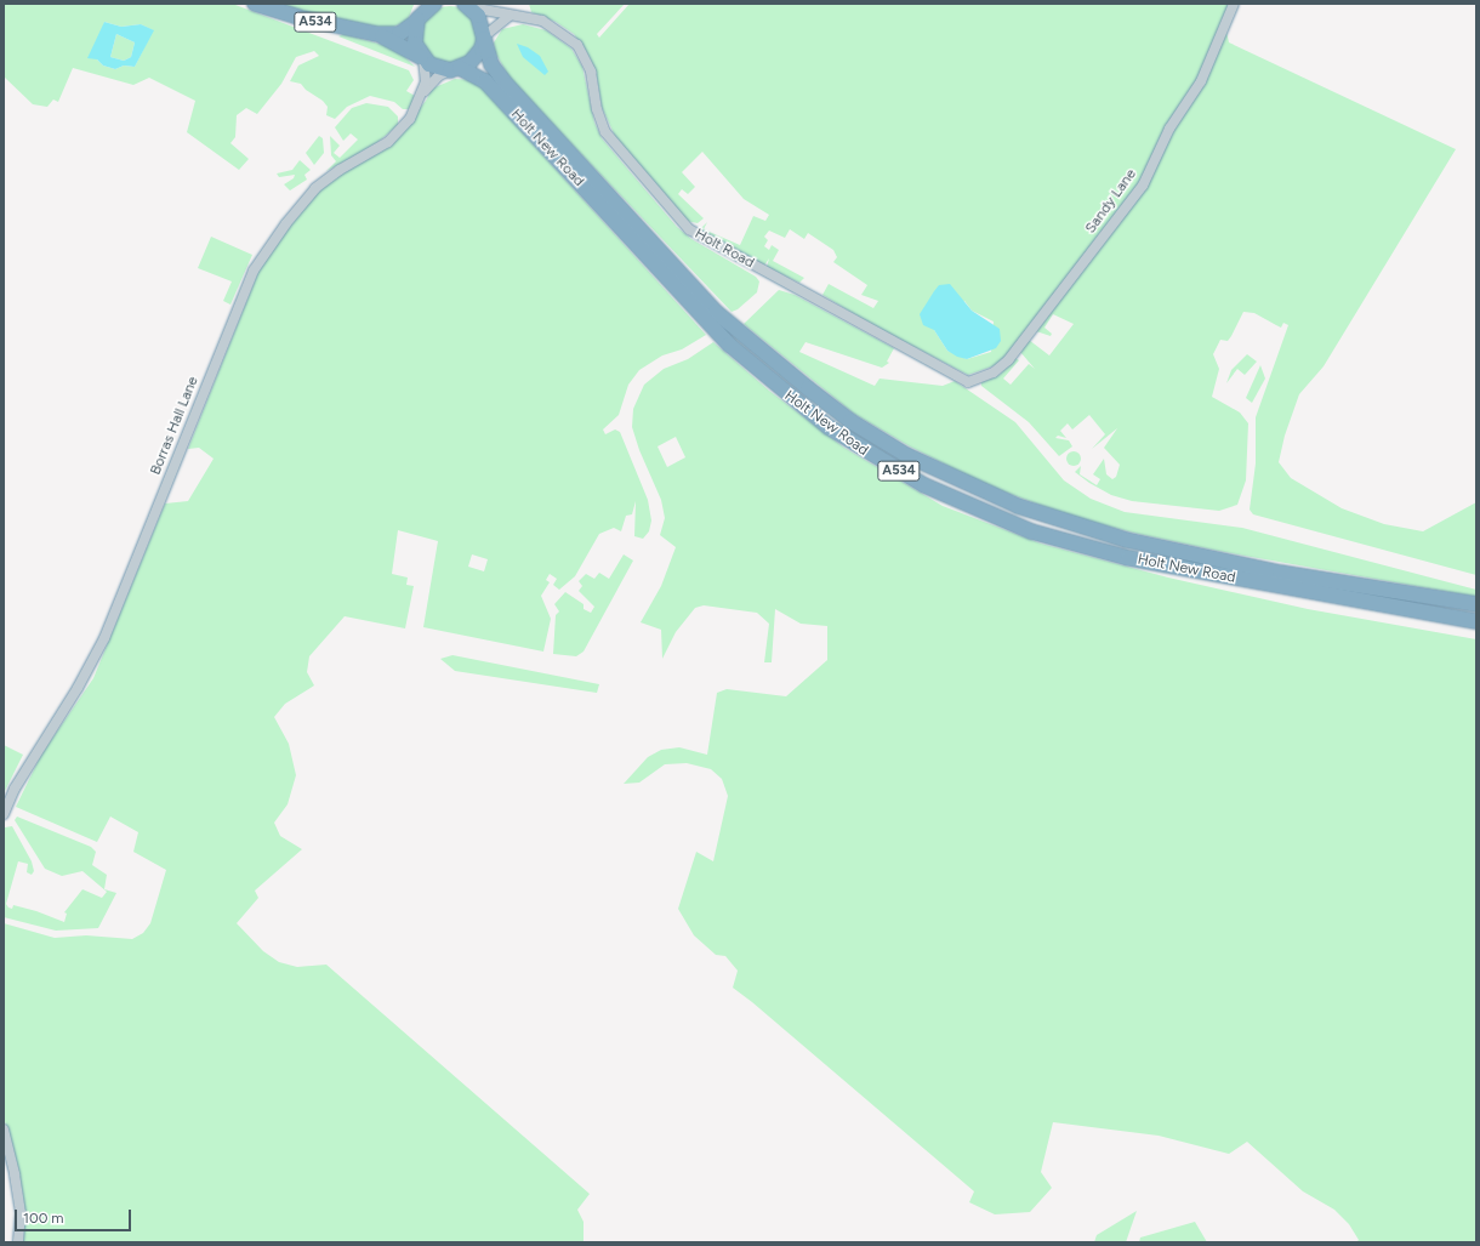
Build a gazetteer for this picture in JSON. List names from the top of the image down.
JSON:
{
  "streets": {
    "highway": ["A534", "Holt New Road"],
    "street": ["Sandy Lane", "Holt Road", "Borras Hall Lane"]
  },
  "crossings": [
    ["A534", "Holt New Road"],
    ["A534", "Borras Hall Lane"],
    ["Holt New Road", "Holt Road"],
    ["Holt New Road", "Borras Hall Lane"],
    ["Sandy Lane", "Holt Road"]
  ],
  "scale_bar": "100 m"
}
